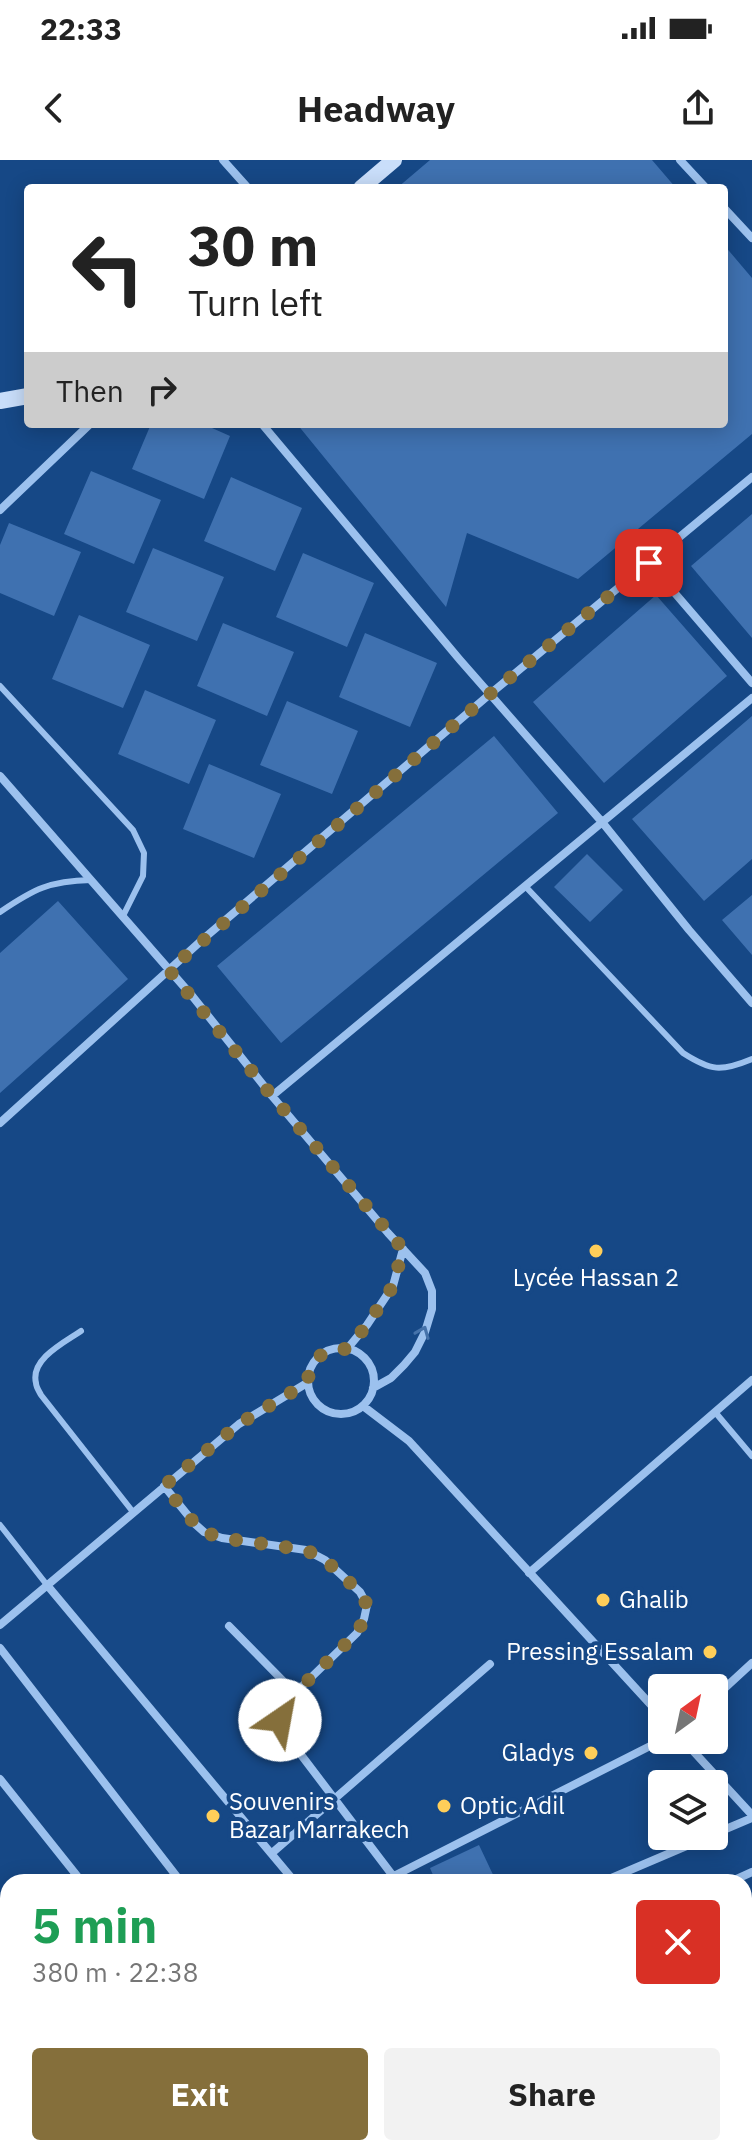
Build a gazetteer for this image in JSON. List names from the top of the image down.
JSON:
{
  "places": [
    "Lycée Hassan 2",
    "Ghalib",
    "Pressing Essalam",
    "Gladys",
    "Optic Adil",
    "Souvenirs Bazar Marrakech"
  ],
  "north": "top right",
  "page": {
    "status": "22:33",
    "header": "Headway",
    "turn": ["30 m", "Turn left"],
    "then": "Then",
    "heading": ["5 min", "380 m · 22:38"],
    "buttons": ["Exit", "Share"]
  }
}
